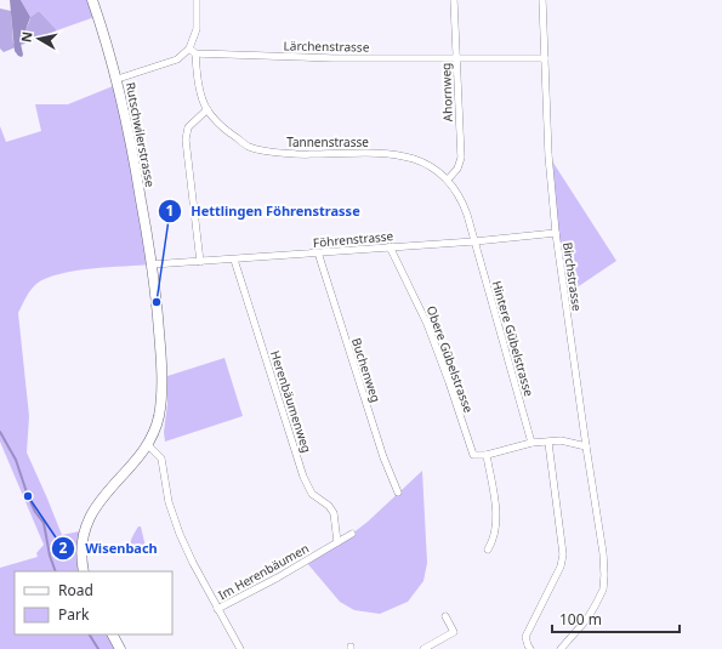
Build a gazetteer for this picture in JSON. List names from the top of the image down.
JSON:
{
  "streets": {
    "street": [
      "Lärchenstrasse",
      "Ahornweg",
      "Rutschwilerstrasse",
      "Tannenstrasse",
      "Föhrenstrasse",
      "Birchstrasse",
      "Hintere Gübelstrasse",
      "Obere Gübelstrasse",
      "Buchenweg",
      "Herenbäumenweg",
      "Im Herenbäumen"
    ]
  },
  "crossings": [
    ["Lärchenstrasse", "Ahornweg"],
    ["Lärchenstrasse", "Tannenstrasse"],
    ["Lärchenstrasse", "Birchstrasse"],
    ["Ahornweg", "Tannenstrasse"],
    ["Rutschwilerstrasse", "Föhrenstrasse"],
    ["Tannenstrasse", "Föhrenstrasse"],
    ["Tannenstrasse", "Hintere Gübelstrasse"],
    ["Föhrenstrasse", "Birchstrasse"],
    ["Föhrenstrasse", "Hintere Gübelstrasse"],
    ["Föhrenstrasse", "Obere Gübelstrasse"],
    ["Föhrenstrasse", "Buchenweg"],
    ["Föhrenstrasse", "Herenbäumenweg"],
    ["Herenbäumenweg", "Im Herenbäumen"]
  ],
  "places": ["Hettlingen Föhrenstrasse", "Wisenbach"],
  "legend": ["Road", "Park"],
  "scale_bar": "100 m",
  "north": "left"
}
